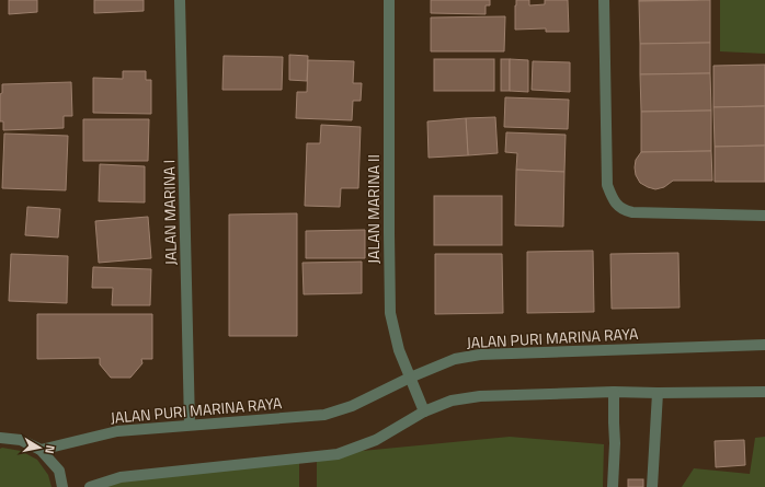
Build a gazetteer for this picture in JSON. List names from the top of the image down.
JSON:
{
  "streets": {
    "street": ["JALAN MARINA II", "JALAN MARINA I", "JALAN PURI MARINA RAYA"]
  },
  "crossings": [
    ["JALAN MARINA II", "JALAN PURI MARINA RAYA"],
    ["JALAN MARINA I", "JALAN PURI MARINA RAYA"]
  ],
  "north": "right"
}
